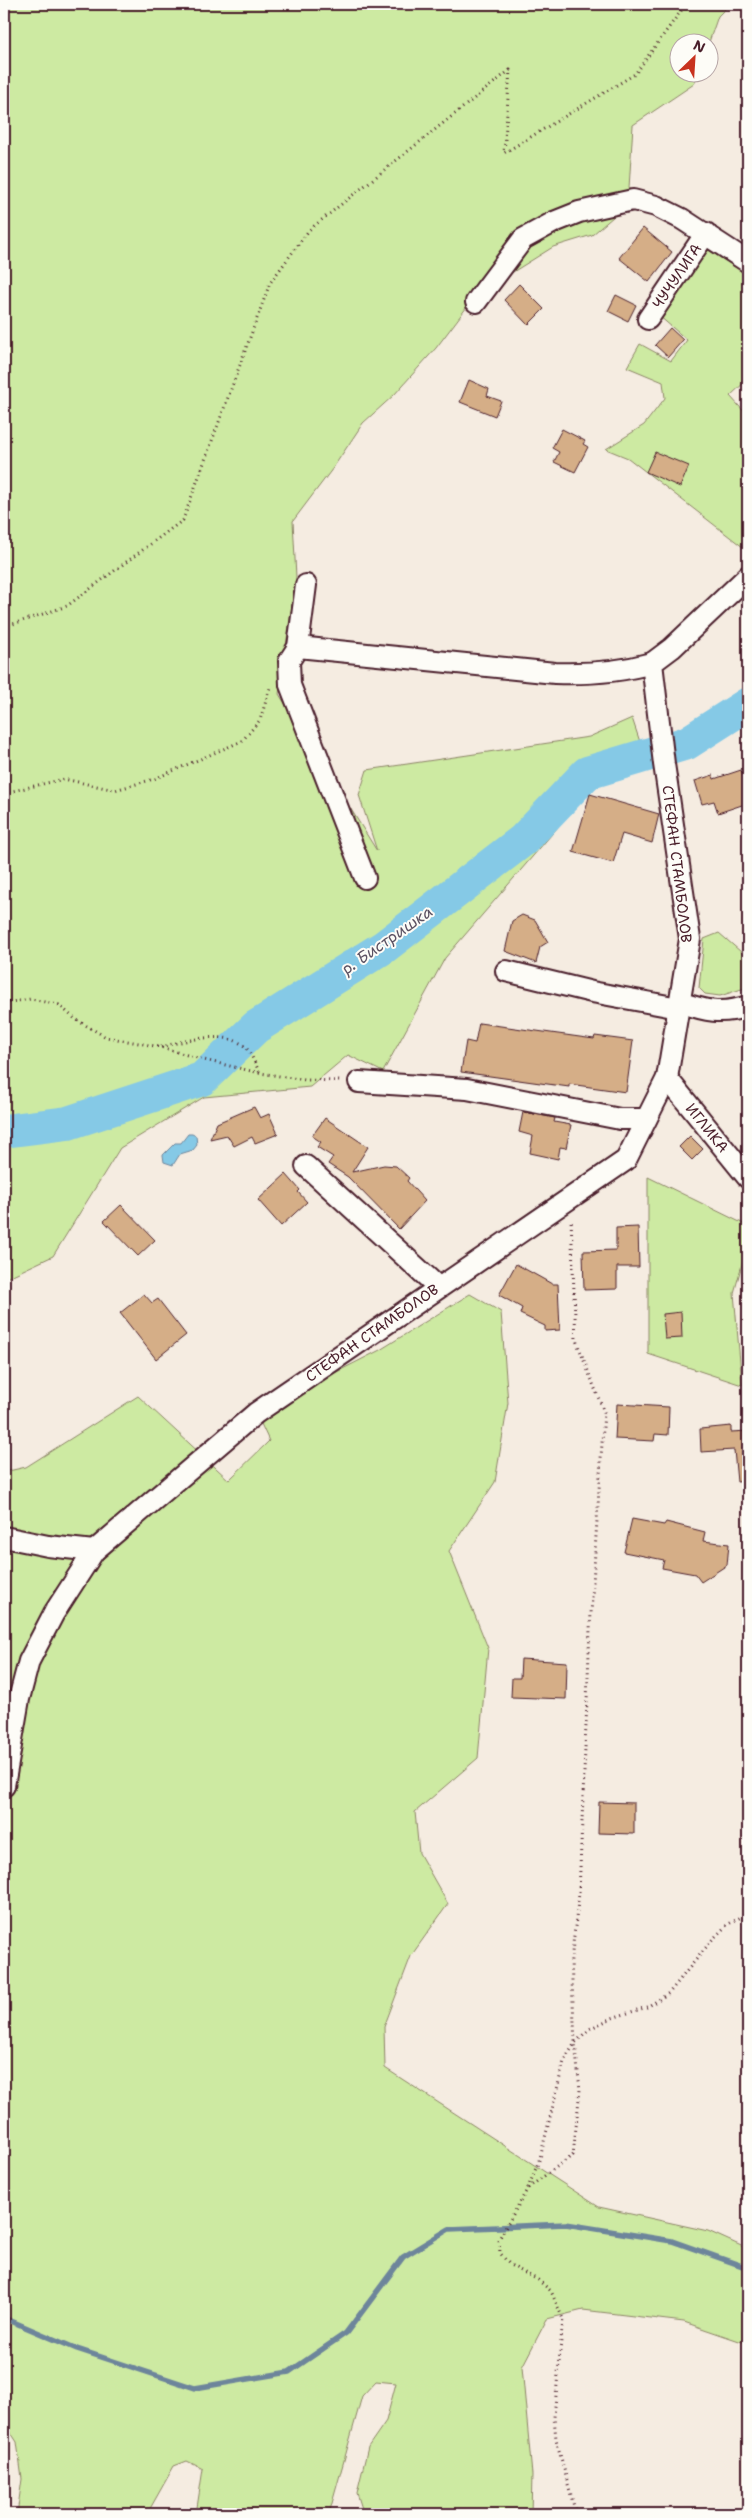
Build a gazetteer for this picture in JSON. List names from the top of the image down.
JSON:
{
  "streets": {
    "street": ["ЧУЧУЛИГА", "СТЕФАН СТАМБОЛОВ", "ИГЛИКА"]
  },
  "crossings": [
    ["СТЕФАН СТАМБОЛОВ", "ИГЛИКА"]
  ],
  "water": ["р. Бистришка"],
  "north": "top right"
}
